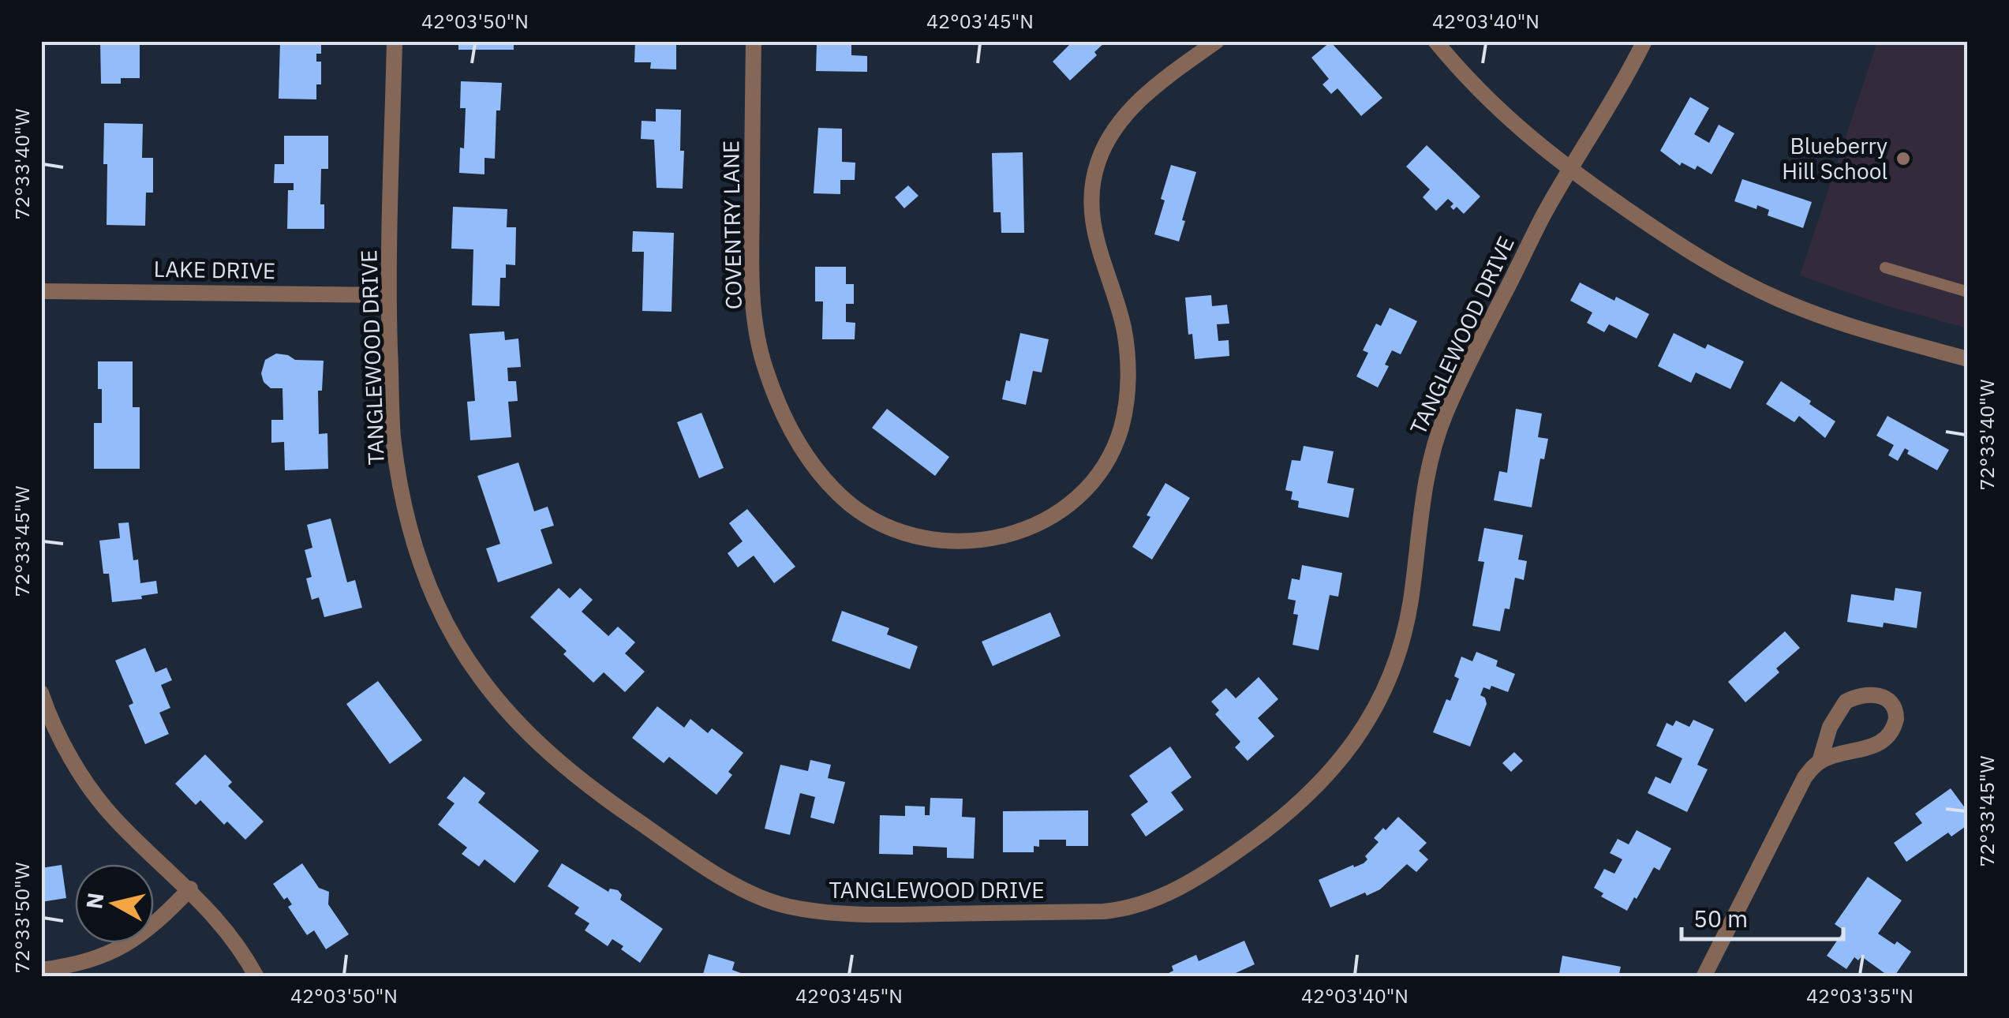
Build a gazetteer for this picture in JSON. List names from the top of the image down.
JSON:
{
  "streets": {
    "street": ["COVENTRY LANE", "LAKE DRIVE", "TANGLEWOOD DRIVE"]
  },
  "crossings": [
    ["LAKE DRIVE", "TANGLEWOOD DRIVE"]
  ],
  "places": ["Blueberry Hill School"],
  "scale_bar": "50 m",
  "north": "left",
  "coordinates": [
    "42°03'50\"N",
    "42°03'45\"N",
    "42°03'40\"N",
    "72°33'40\"W",
    "72°33'45\"W",
    "72°33'50\"W",
    "42°03'35\"N"
  ]
}
